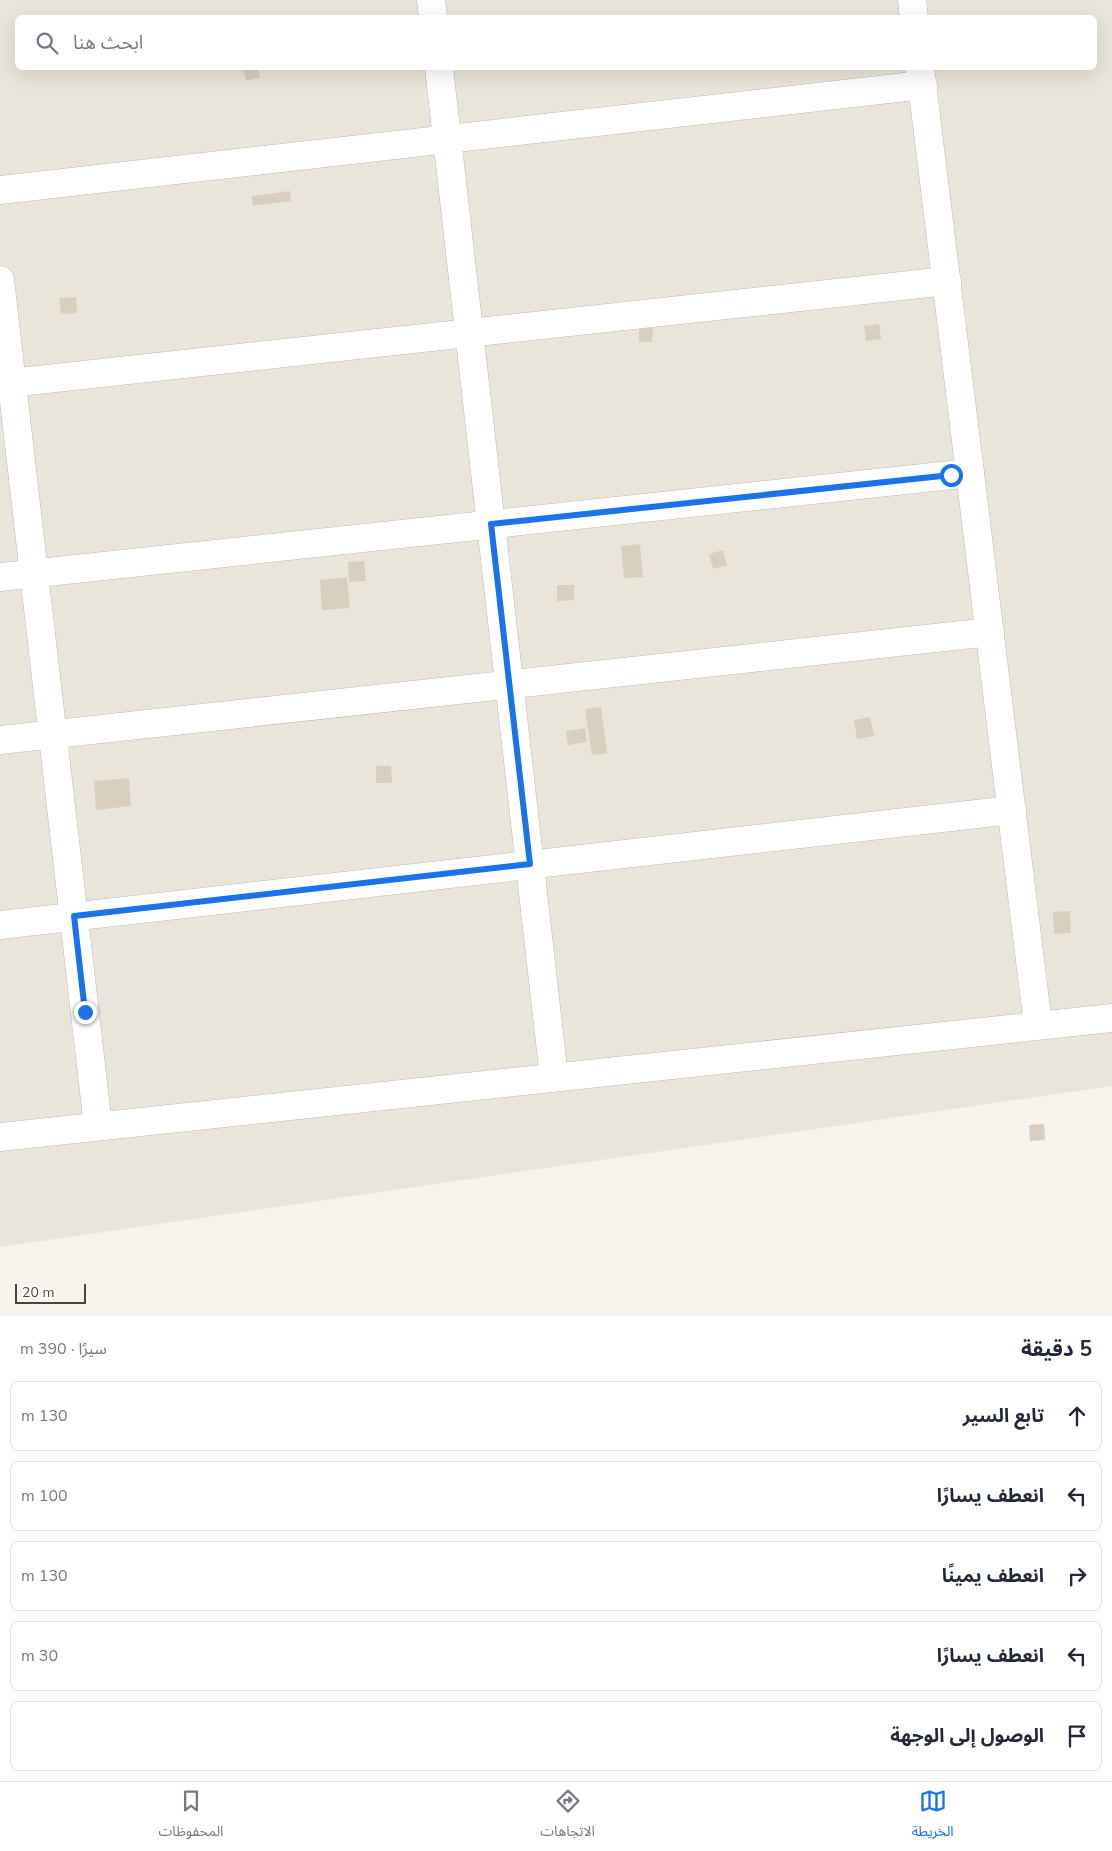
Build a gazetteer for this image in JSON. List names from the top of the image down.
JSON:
{
  "scale_bar": "20 m",
  "page": {
    "search": "ابحث هنا",
    "scale": "20 m",
    "heading": ["5 دقيقة", "سيرًا · 390 m"],
    "list": [
      ["تابع السير", "130 m"],
      ["انعطف يسارًا", "100 m"],
      ["انعطف يمينًا", "130 m"],
      ["انعطف يسارًا", "30 m"],
      "الوصول إلى الوجهة"
    ],
    "nav": ["الخريطة", "الاتجاهات", "المحفوظات"]
  }
}
